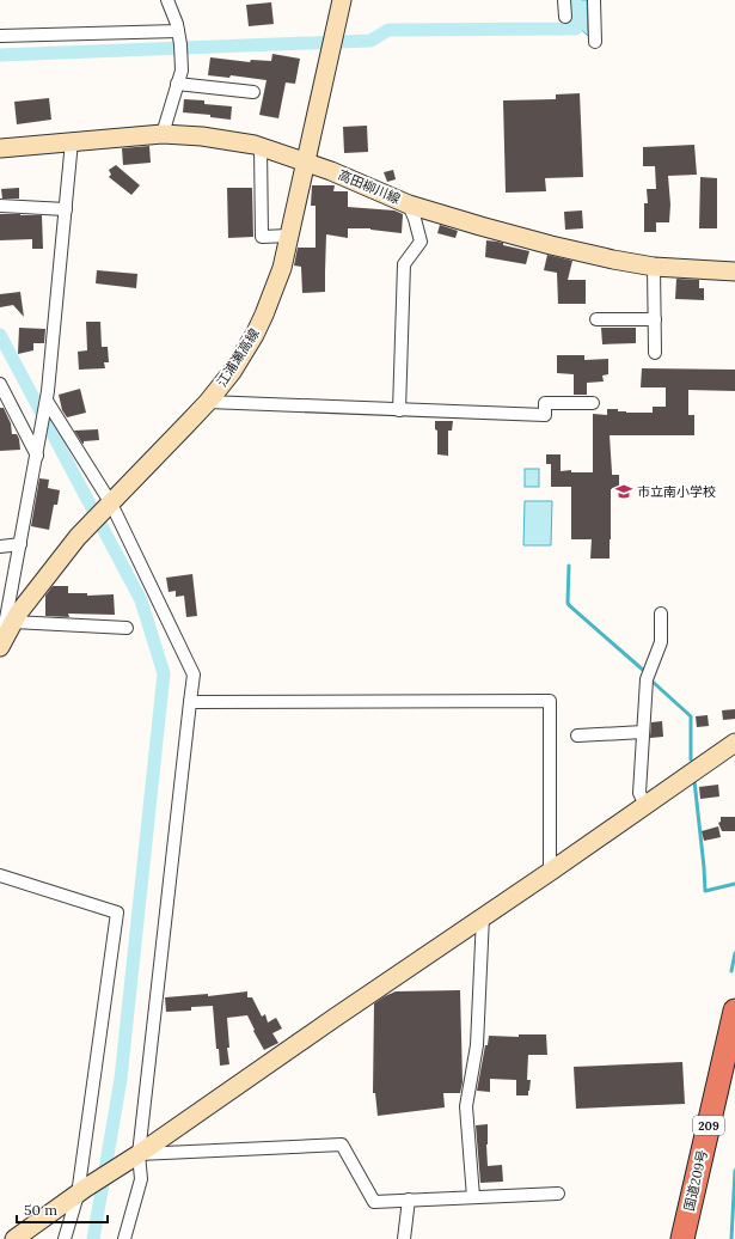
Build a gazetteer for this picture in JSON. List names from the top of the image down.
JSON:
{
  "streets": {
    "highway": ["209", "国道209号"],
    "main road": ["高田柳川線", "江浦瀬高線"]
  },
  "crossings": [
    ["高田柳川線", "江浦瀬高線"]
  ],
  "places": {
    "school or university": ["市立南小学校"]
  },
  "scale_bar": "50 m"
}
